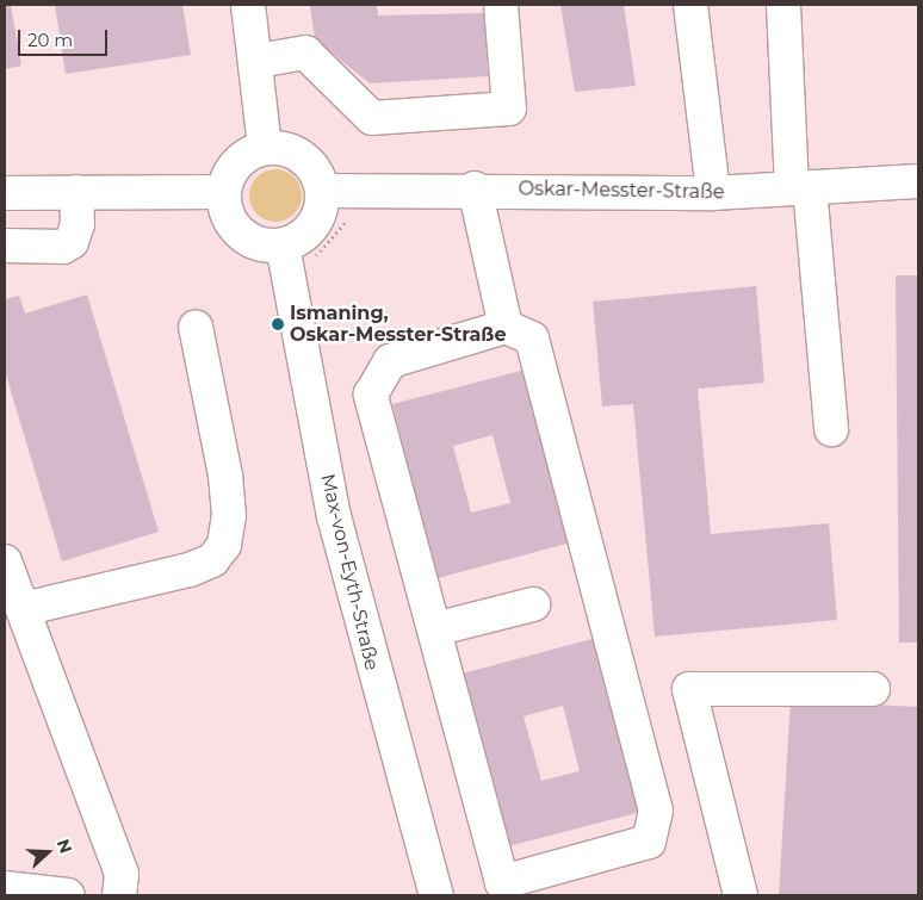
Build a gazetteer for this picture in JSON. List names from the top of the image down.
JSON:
{
  "streets": {
    "street": ["Oskar-Messter-Straße", "Max-von-Eyth-Straße"]
  },
  "crossings": [
    ["Oskar-Messter-Straße", "Max-von-Eyth-Straße"]
  ],
  "places": ["Ismaning, Oskar-Messter-Straße"],
  "scale_bar": "20 m",
  "north": "right"
}
